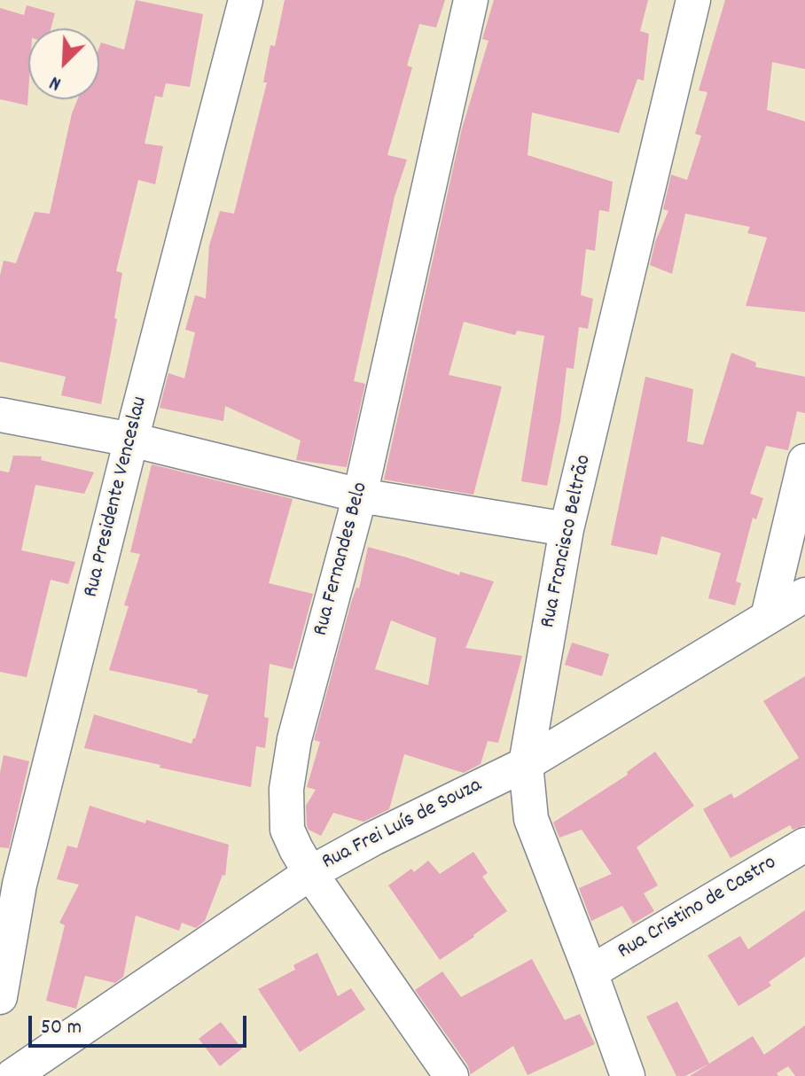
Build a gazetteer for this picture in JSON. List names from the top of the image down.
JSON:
{
  "streets": {
    "street": [
      "Rua Presidente Venceslau",
      "Rua Francisco Beltrão",
      "Rua Fernandes Belo",
      "Rua Frei Luís de Souza",
      "Rua Cristino de Castro"
    ]
  },
  "crossings": [
    ["Rua Francisco Beltrão", "Rua Frei Luís de Souza"],
    ["Rua Francisco Beltrão", "Rua Cristino de Castro"],
    ["Rua Fernandes Belo", "Rua Frei Luís de Souza"]
  ],
  "scale_bar": "50 m",
  "north": "bottom left"
}
